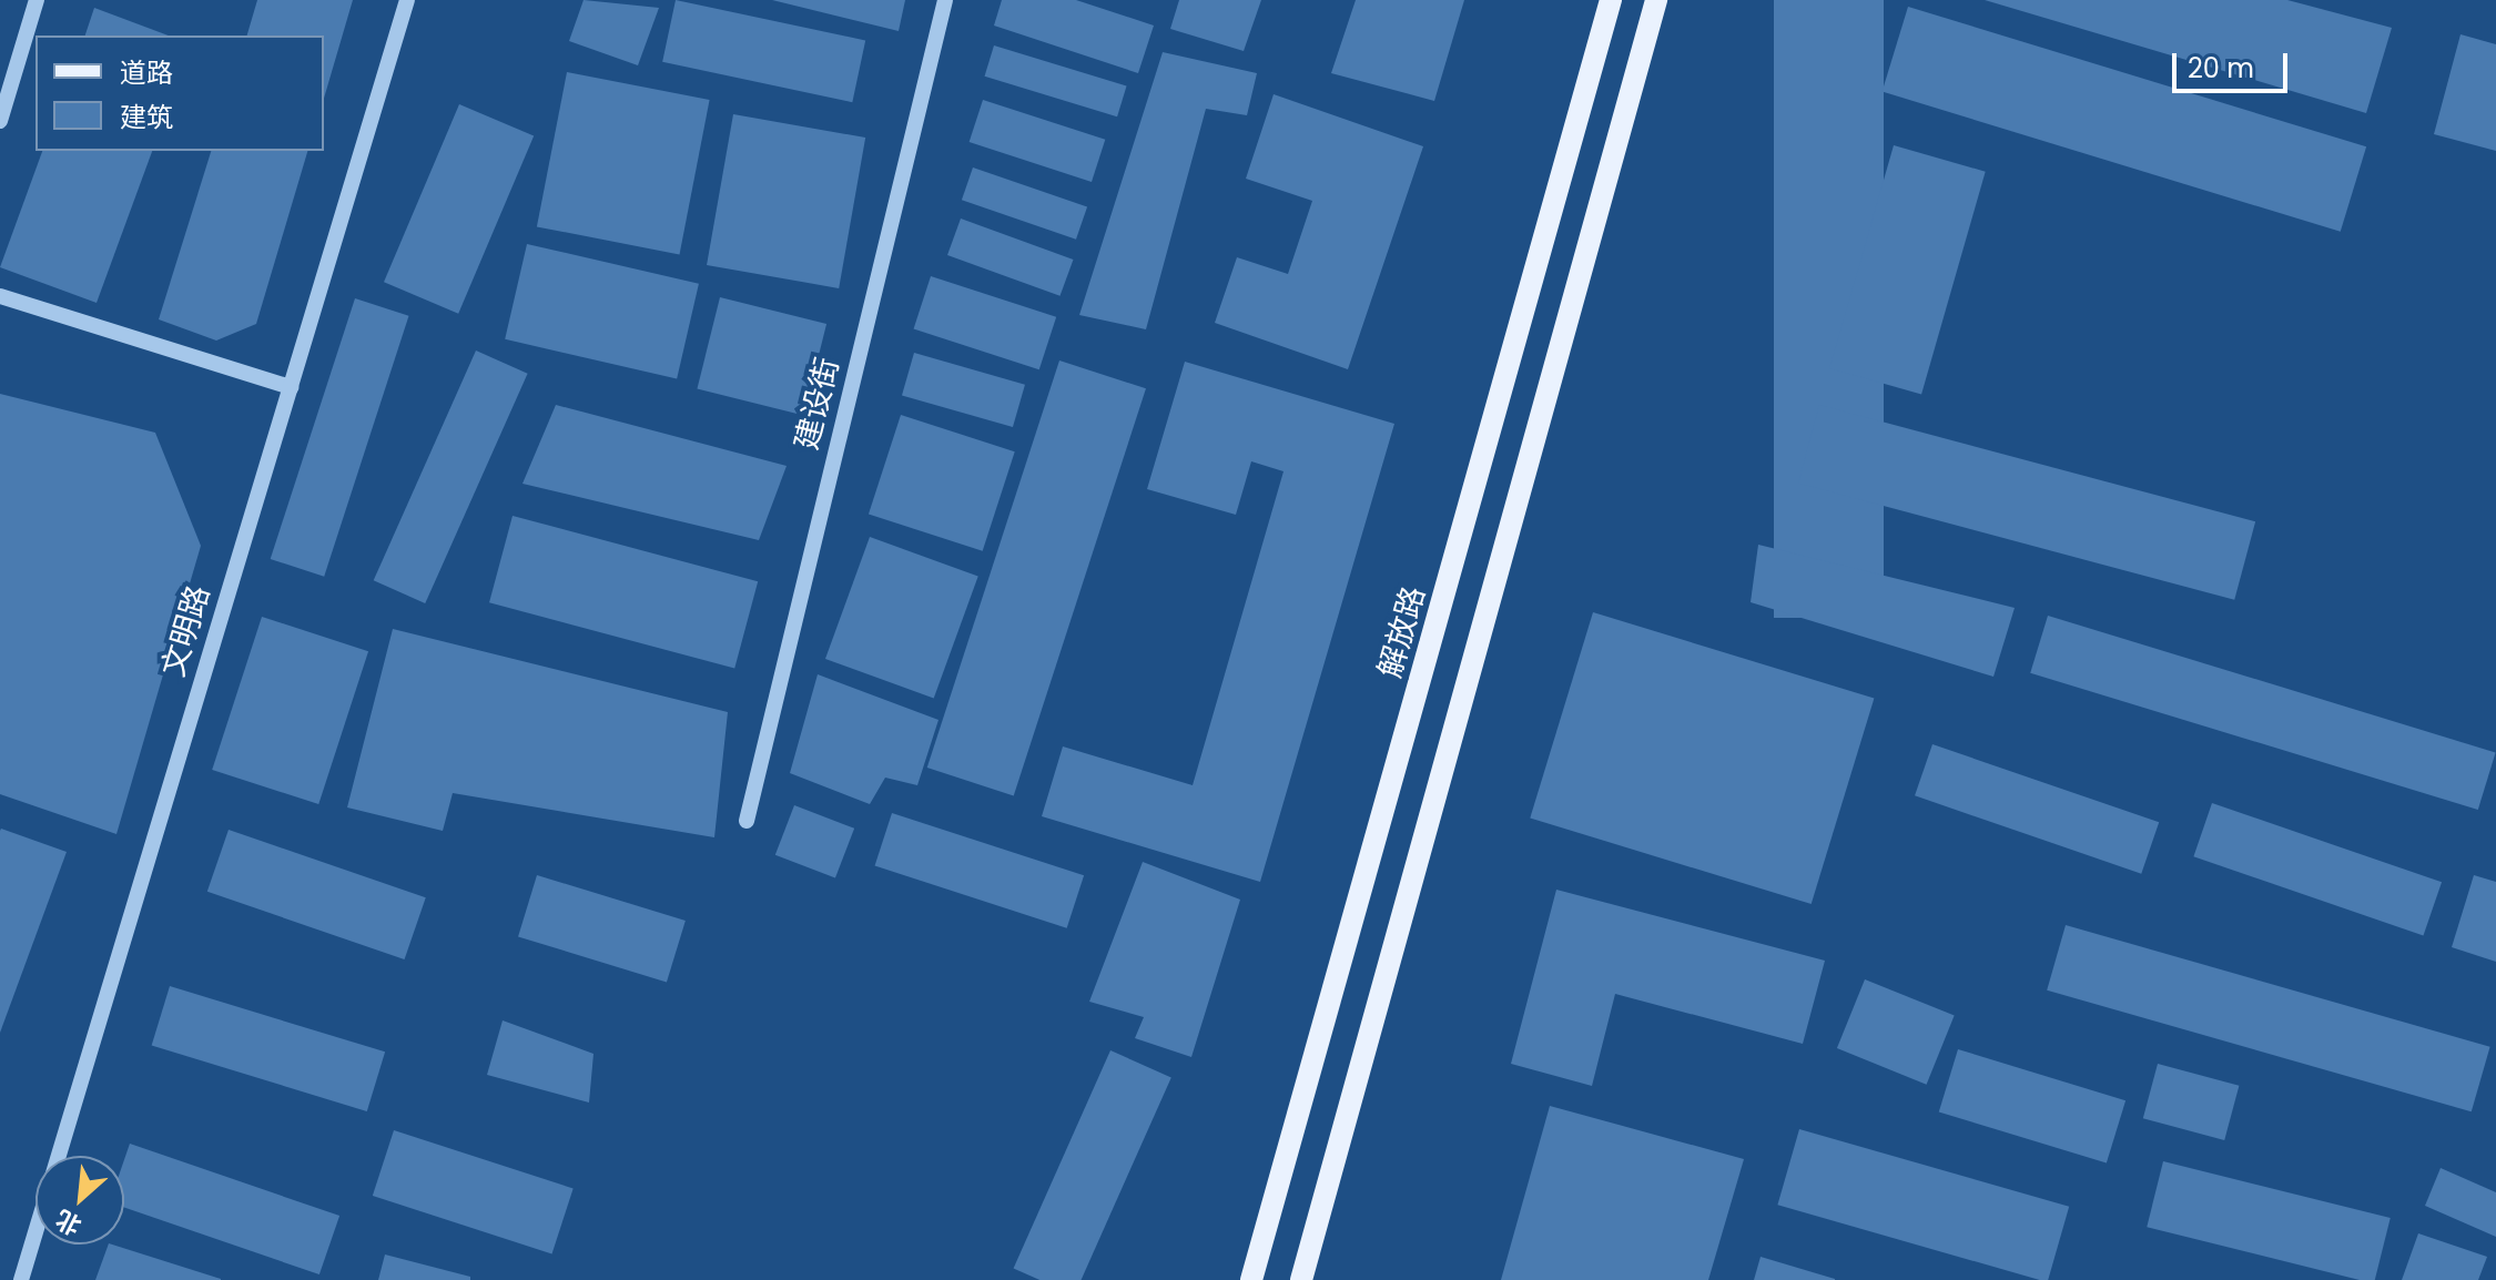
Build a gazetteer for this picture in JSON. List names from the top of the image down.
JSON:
{
  "streets": {
    "main road": ["解放路"],
    "street": ["建设街", "文明路"]
  },
  "legend": ["道路", "建筑"],
  "scale_bar": "20 m",
  "north": "bottom left"
}
